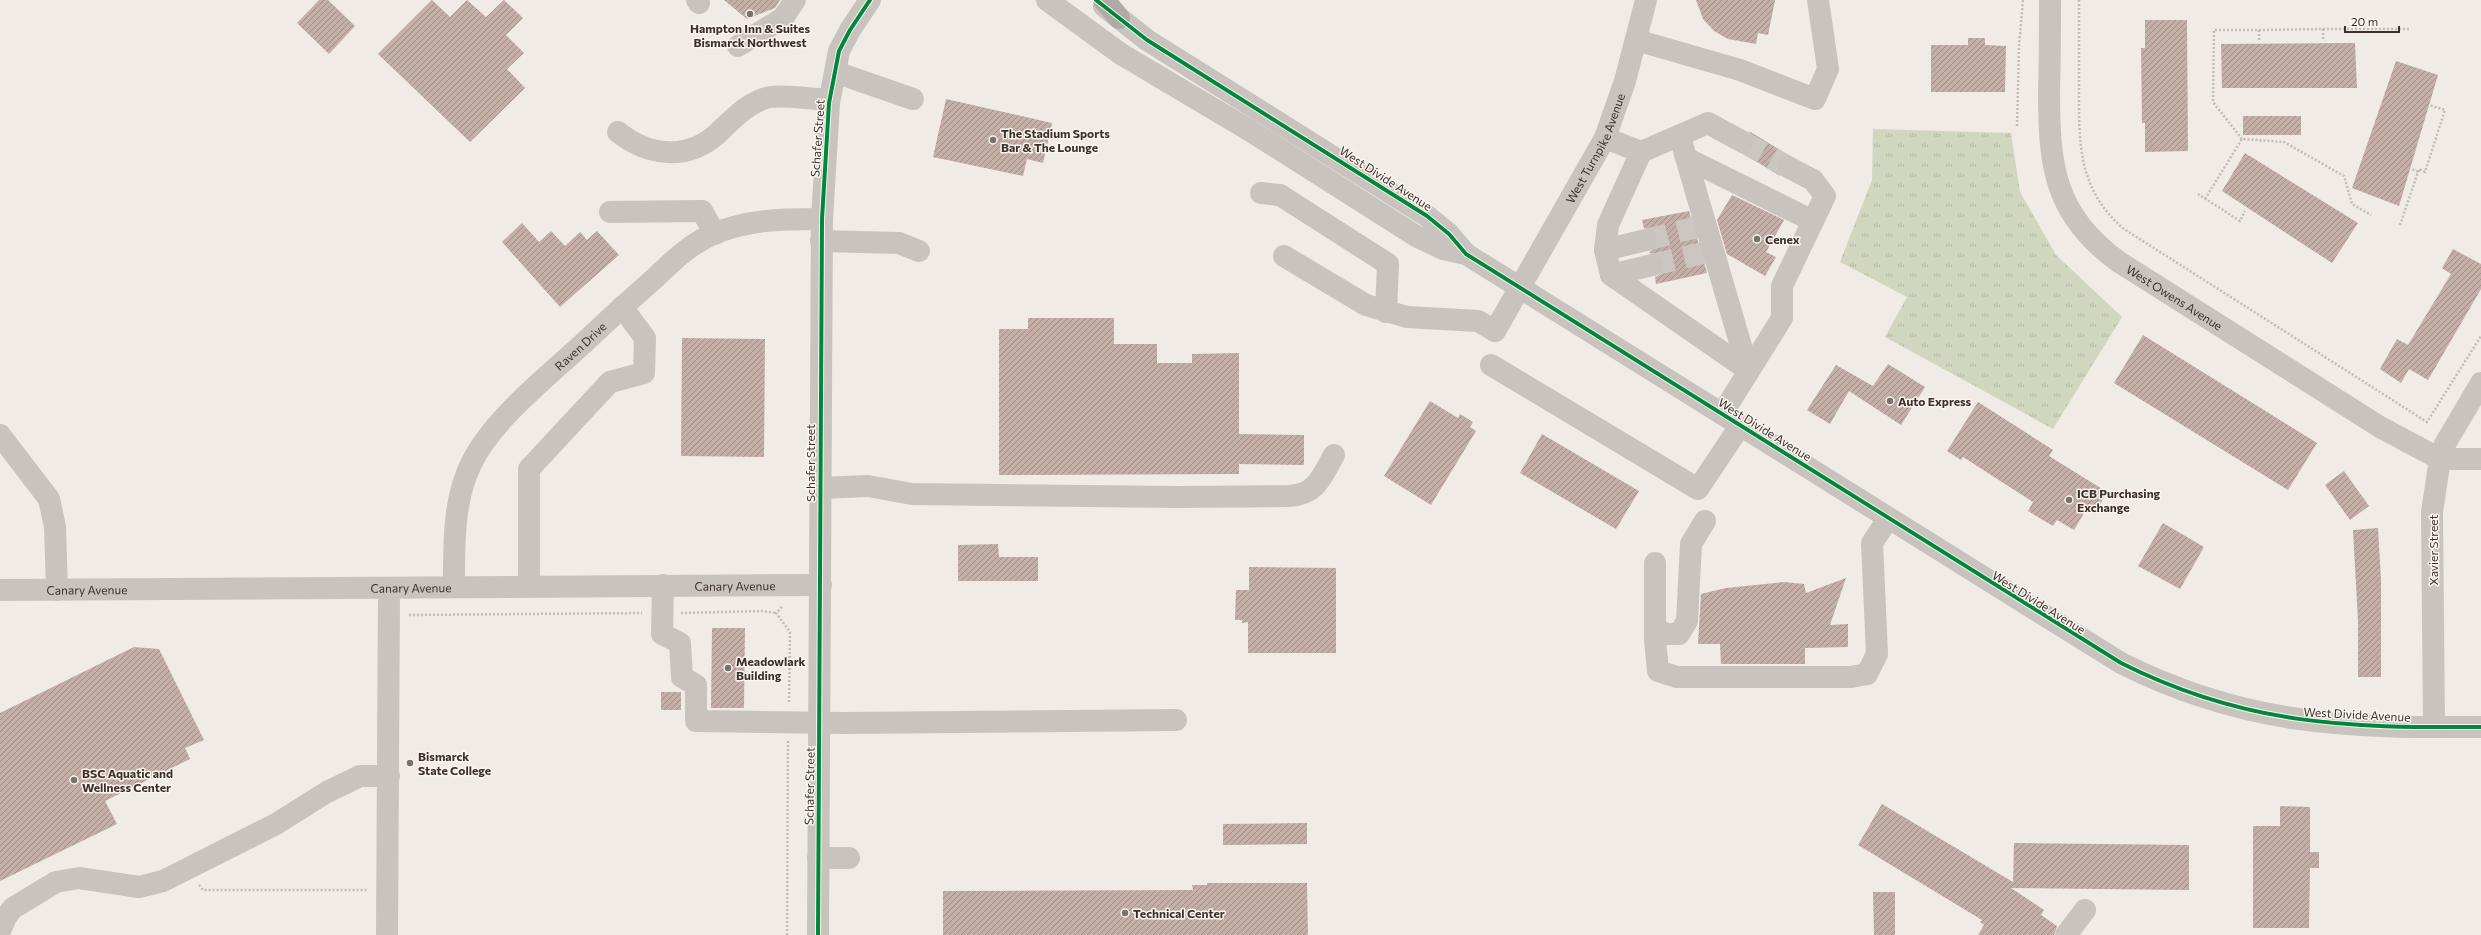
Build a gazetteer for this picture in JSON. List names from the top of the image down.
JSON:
{
  "streets": {
    "street": [
      "Schafer Street",
      "West Turnpike Avenue",
      "West Divide Avenue",
      "West Owens Avenue",
      "Raven Drive",
      "Xavier Street",
      "Canary Avenue"
    ]
  },
  "crossings": [
    ["Schafer Street", "Raven Drive"],
    ["Schafer Street", "Canary Avenue"],
    ["West Turnpike Avenue", "West Divide Avenue"],
    ["West Divide Avenue", "Xavier Street"],
    ["West Owens Avenue", "Xavier Street"],
    ["Raven Drive", "Canary Avenue"]
  ],
  "places": [
    "Hampton Inn & Suites Bismarck Northwest",
    "The Stadium Sports Bar & The Lounge",
    "Cenex",
    "Auto Express",
    "ICB Purchasing Exchange",
    "Meadowlark Building",
    "Bismarck State College",
    "BSC Aquatic and Wellness Center",
    "Technical Center"
  ],
  "scale_bar": "20 m"
}
